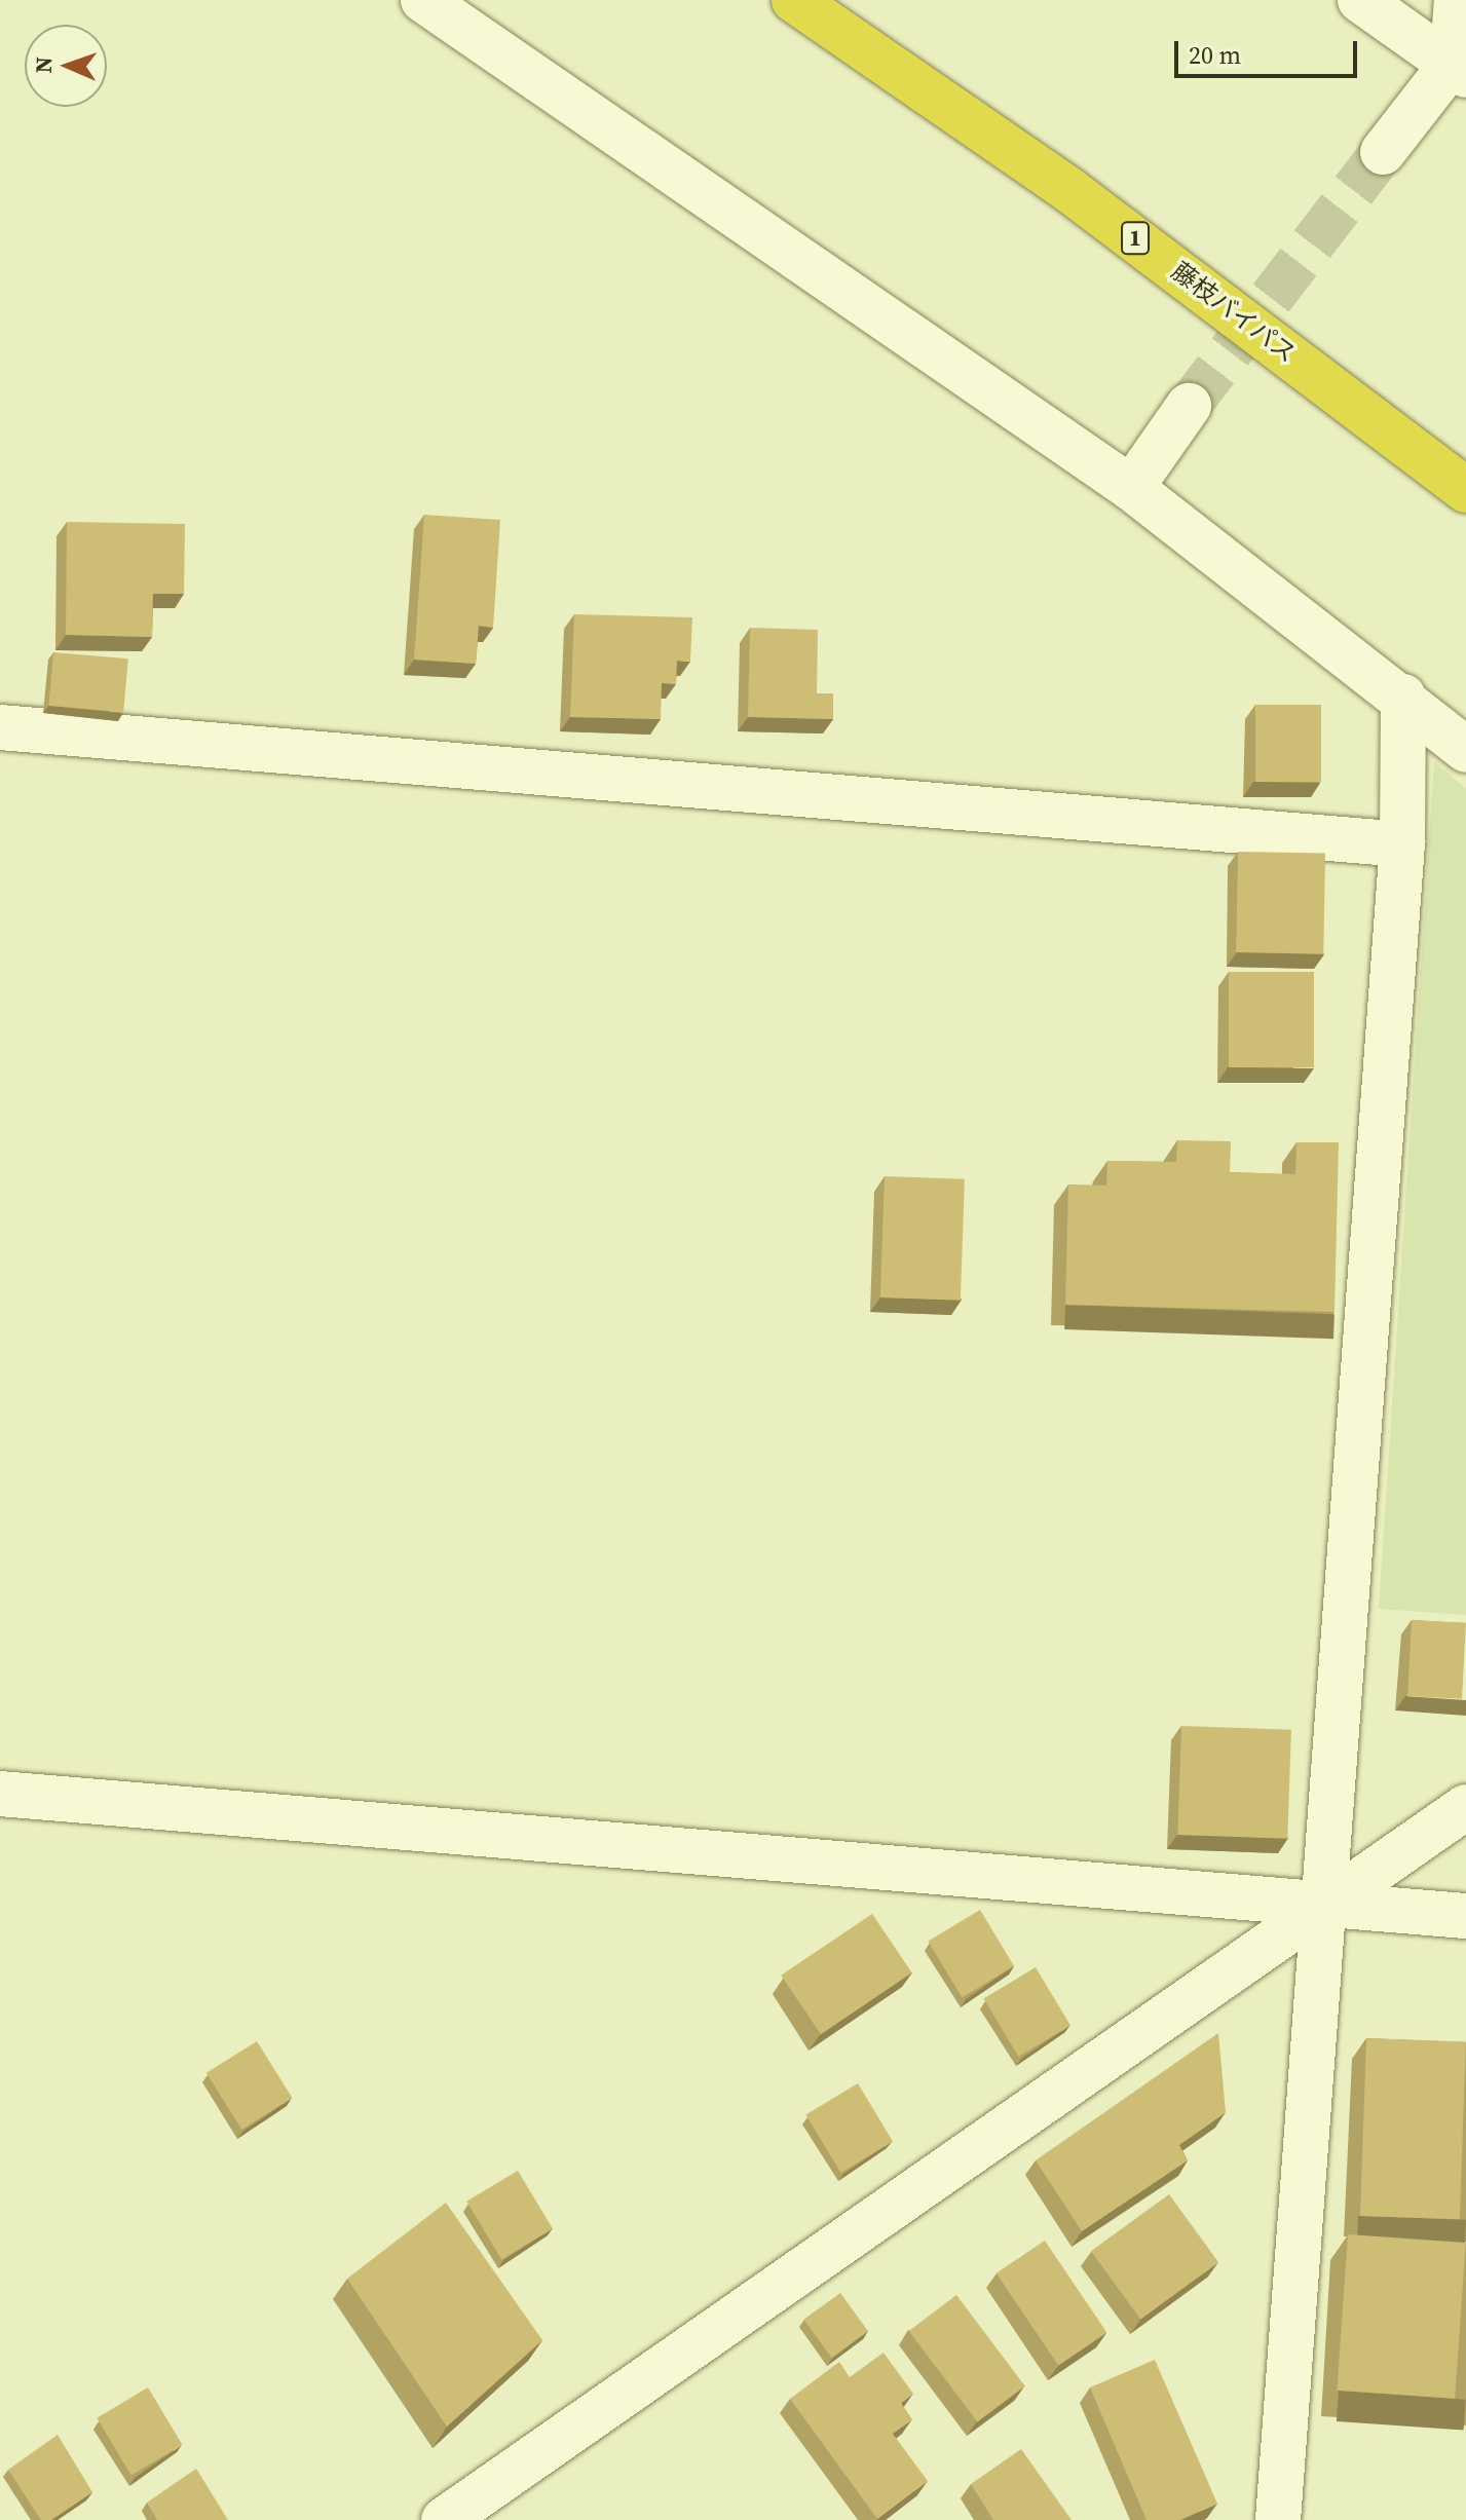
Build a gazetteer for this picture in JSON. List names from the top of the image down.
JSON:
{
  "streets": {
    "highway": ["1", "藤枝バイパス"]
  },
  "scale_bar": "20 m",
  "north": "left"
}
